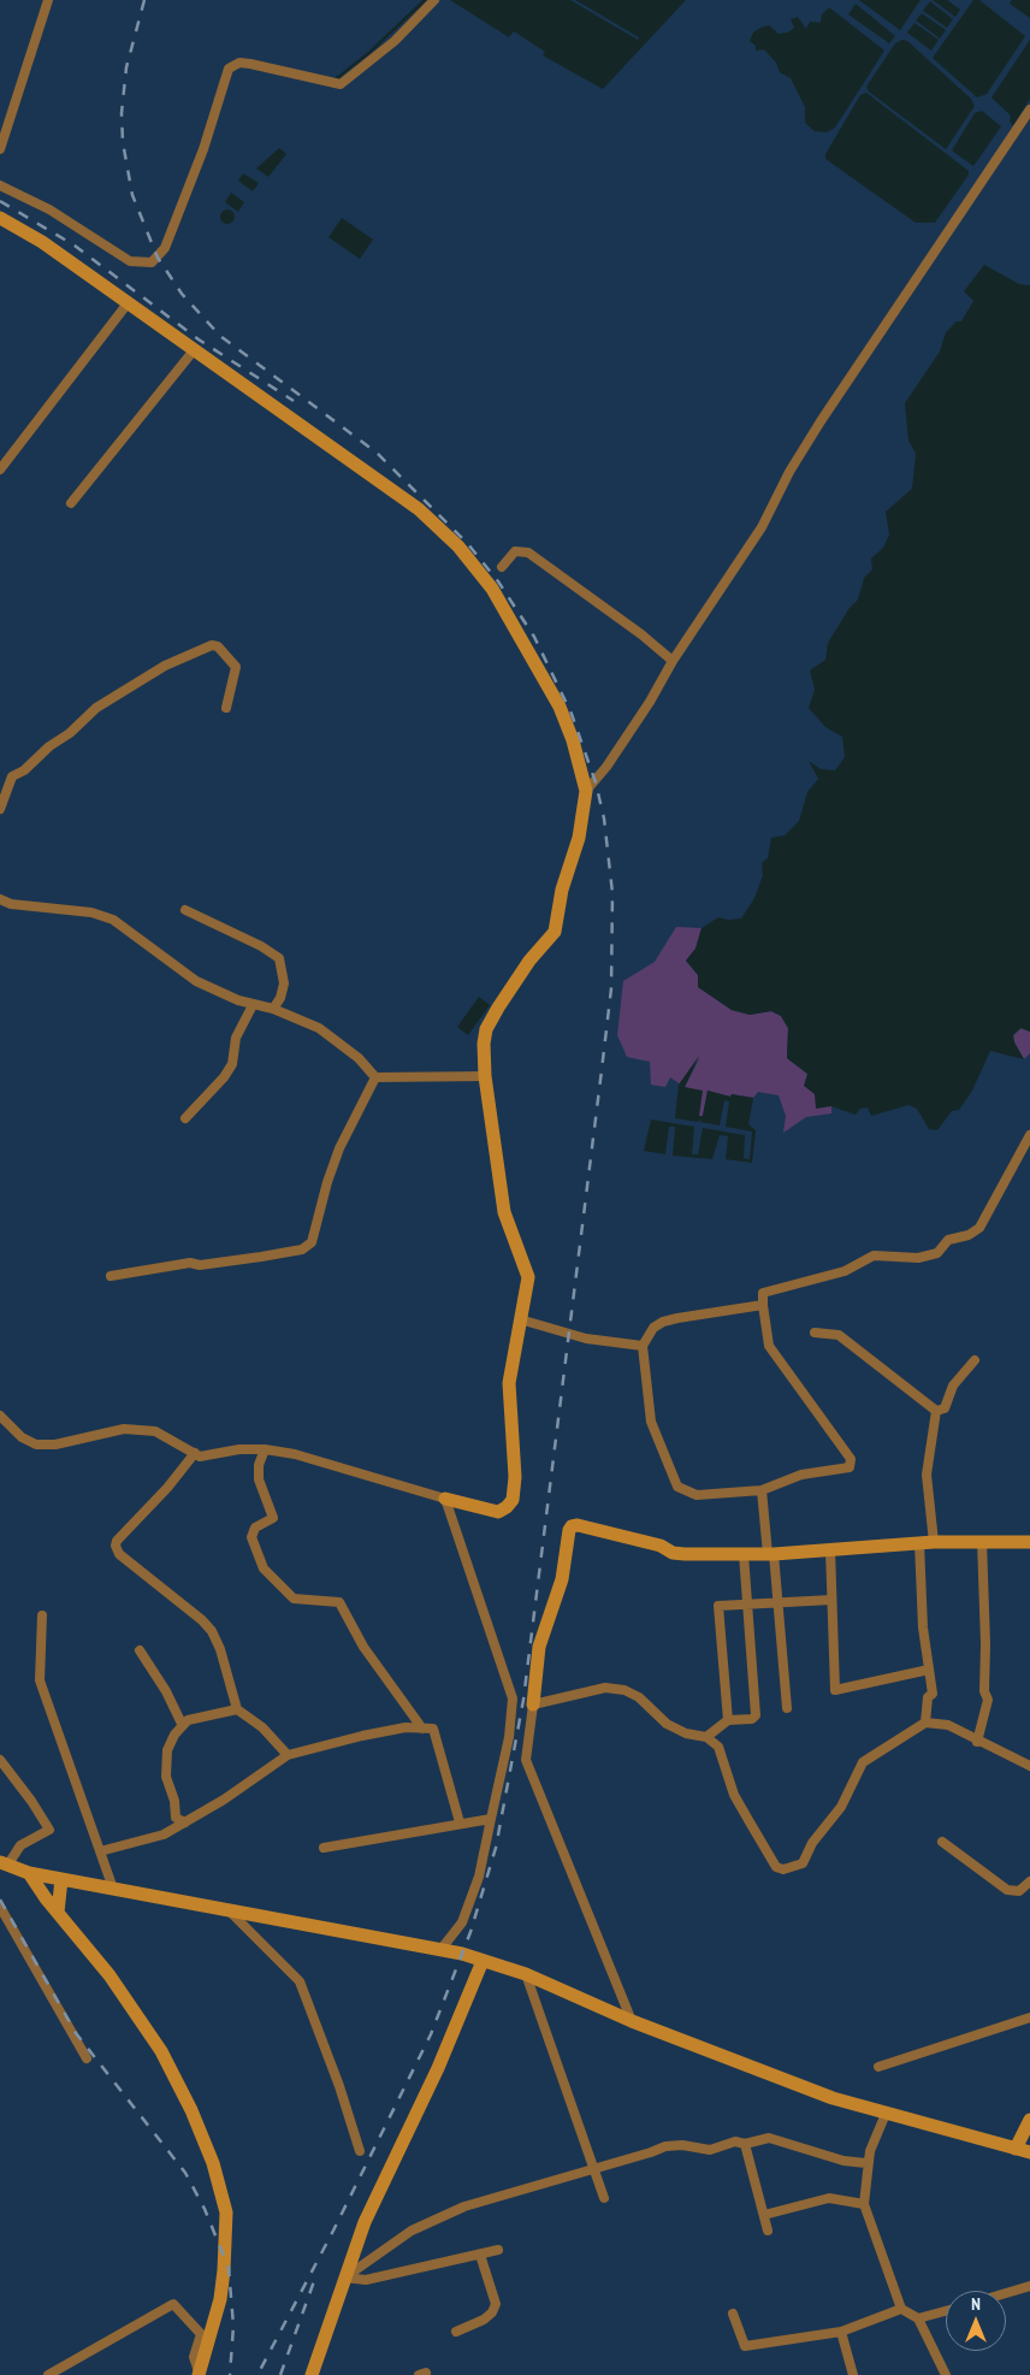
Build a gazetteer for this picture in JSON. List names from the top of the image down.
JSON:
{
  "north": "top"
}
